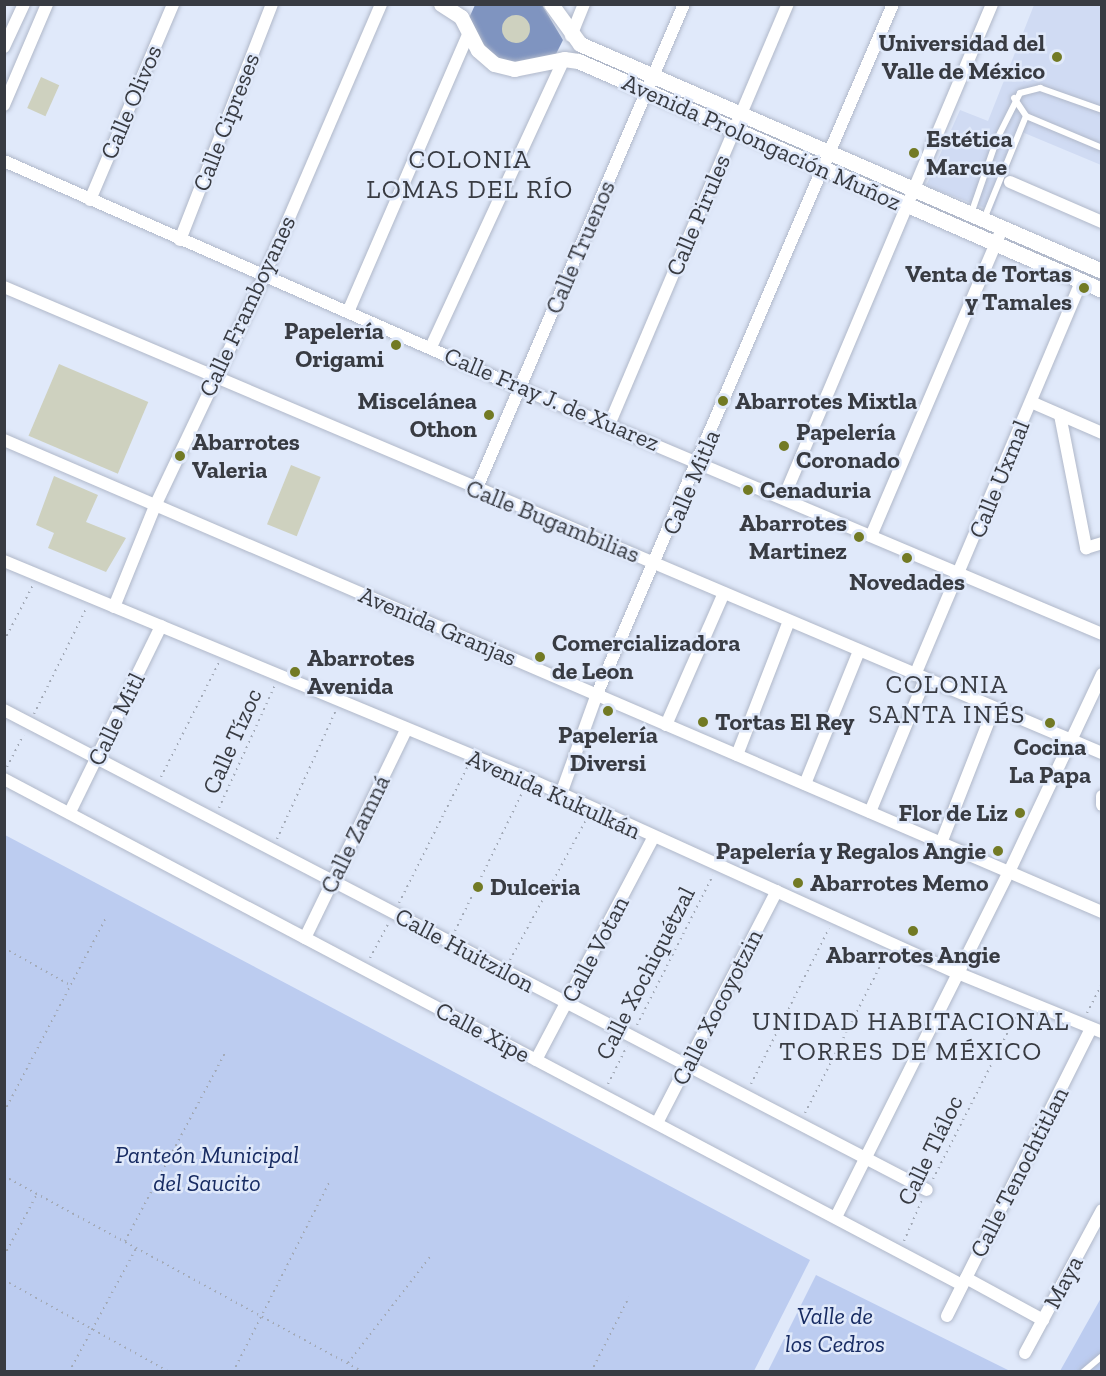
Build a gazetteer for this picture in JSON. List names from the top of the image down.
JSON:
{
  "streets": {
    "street": [
      "Calle Olivos",
      "Calle Cipreses",
      "Avenida Prolongación Muñoz",
      "Calle Pirules",
      "Calle Truenos",
      "Calle Framboyanes",
      "Calle Fray J. de Xuarez",
      "Calle Uxmal",
      "Calle Mitla",
      "Calle Bugambilias",
      "Avenida Granjas",
      "Calle Mitl",
      "Avenida Kukulkán",
      "Calle Zamná",
      "Calle Votan",
      "Calle Huitzilon",
      "Calle Xocoyotzin",
      "Calle Xipe",
      "Calle Tenochtitlan",
      "Maya"
    ],
    "path": ["Calle Tízoc", "Calle Xochiquétzal", "Calle Tláloc"]
  },
  "crossings": [
    ["Calle Olivos", "Calle Fray J. de Xuarez"],
    ["Calle Cipreses", "Calle Fray J. de Xuarez"],
    ["Avenida Prolongación Muñoz", "Calle Pirules"],
    ["Avenida Prolongación Muñoz", "Calle Truenos"],
    ["Avenida Prolongación Muñoz", "Calle Uxmal"],
    ["Avenida Prolongación Muñoz", "Calle Mitla"],
    ["Calle Pirules", "Calle Fray J. de Xuarez"],
    ["Calle Truenos", "Calle Fray J. de Xuarez"],
    ["Calle Truenos", "Calle Bugambilias"],
    ["Calle Framboyanes", "Calle Fray J. de Xuarez"],
    ["Calle Framboyanes", "Calle Bugambilias"],
    ["Calle Framboyanes", "Avenida Granjas"],
    ["Calle Framboyanes", "Avenida Kukulkán"],
    ["Calle Fray J. de Xuarez", "Calle Uxmal"],
    ["Calle Fray J. de Xuarez", "Calle Mitla"],
    ["Calle Uxmal", "Calle Bugambilias"],
    ["Calle Uxmal", "Avenida Granjas"],
    ["Calle Mitla", "Calle Bugambilias"],
    ["Calle Mitla", "Avenida Granjas"],
    ["Calle Mitla", "Avenida Kukulkán"],
    ["Calle Mitl", "Avenida Kukulkán"],
    ["Calle Mitl", "Calle Huitzilon"],
    ["Calle Mitl", "Calle Xipe"],
    ["Calle Tízoc", "Avenida Kukulkán"],
    ["Calle Tízoc", "Calle Huitzilon"],
    ["Avenida Kukulkán", "Calle Zamná"],
    ["Avenida Kukulkán", "Calle Votan"],
    ["Avenida Kukulkán", "Calle Xochiquétzal"],
    ["Avenida Kukulkán", "Calle Xocoyotzin"],
    ["Avenida Kukulkán", "Calle Tláloc"],
    ["Avenida Kukulkán", "Calle Tenochtitlan"],
    ["Calle Zamná", "Calle Huitzilon"],
    ["Calle Zamná", "Calle Xipe"],
    ["Calle Votan", "Calle Huitzilon"],
    ["Calle Votan", "Calle Xipe"],
    ["Calle Huitzilon", "Calle Xochiquétzal"],
    ["Calle Huitzilon", "Calle Xocoyotzin"],
    ["Calle Huitzilon", "Calle Tláloc"],
    ["Calle Xochiquétzal", "Calle Xipe"],
    ["Calle Xocoyotzin", "Calle Xipe"],
    ["Calle Xipe", "Calle Tláloc"],
    ["Calle Xipe", "Calle Tenochtitlan"],
    ["Calle Xipe", "Maya"]
  ],
  "districts": ["COLONIA LOMAS DEL RÍO", "COLONIA SANTA INÉS", "UNIDAD HABITACIONAL TORRES DE MÉXICO"],
  "parks": ["Panteón Municipal del Saucito", "Valle de los Cedros"],
  "places": [
    "Universidad del Valle de México",
    "Estética Marcue",
    "Venta de Tortas y Tamales",
    "Papelería Origami",
    "Abarrotes Mixtla",
    "Miscelánea Othon",
    "Papelería Coronado",
    "Abarrotes Valeria",
    "Cenaduria",
    "Abarrotes Martinez",
    "Novedades",
    "Comercializadora de Leon",
    "Abarrotes Avenida",
    "Papelería Diversi",
    "Tortas El Rey",
    "Cocina La Papa",
    "Flor de Liz",
    "Papelería y Regalos Angie",
    "Abarrotes Memo",
    "Dulceria",
    "Abarrotes Angie"
  ]
}
